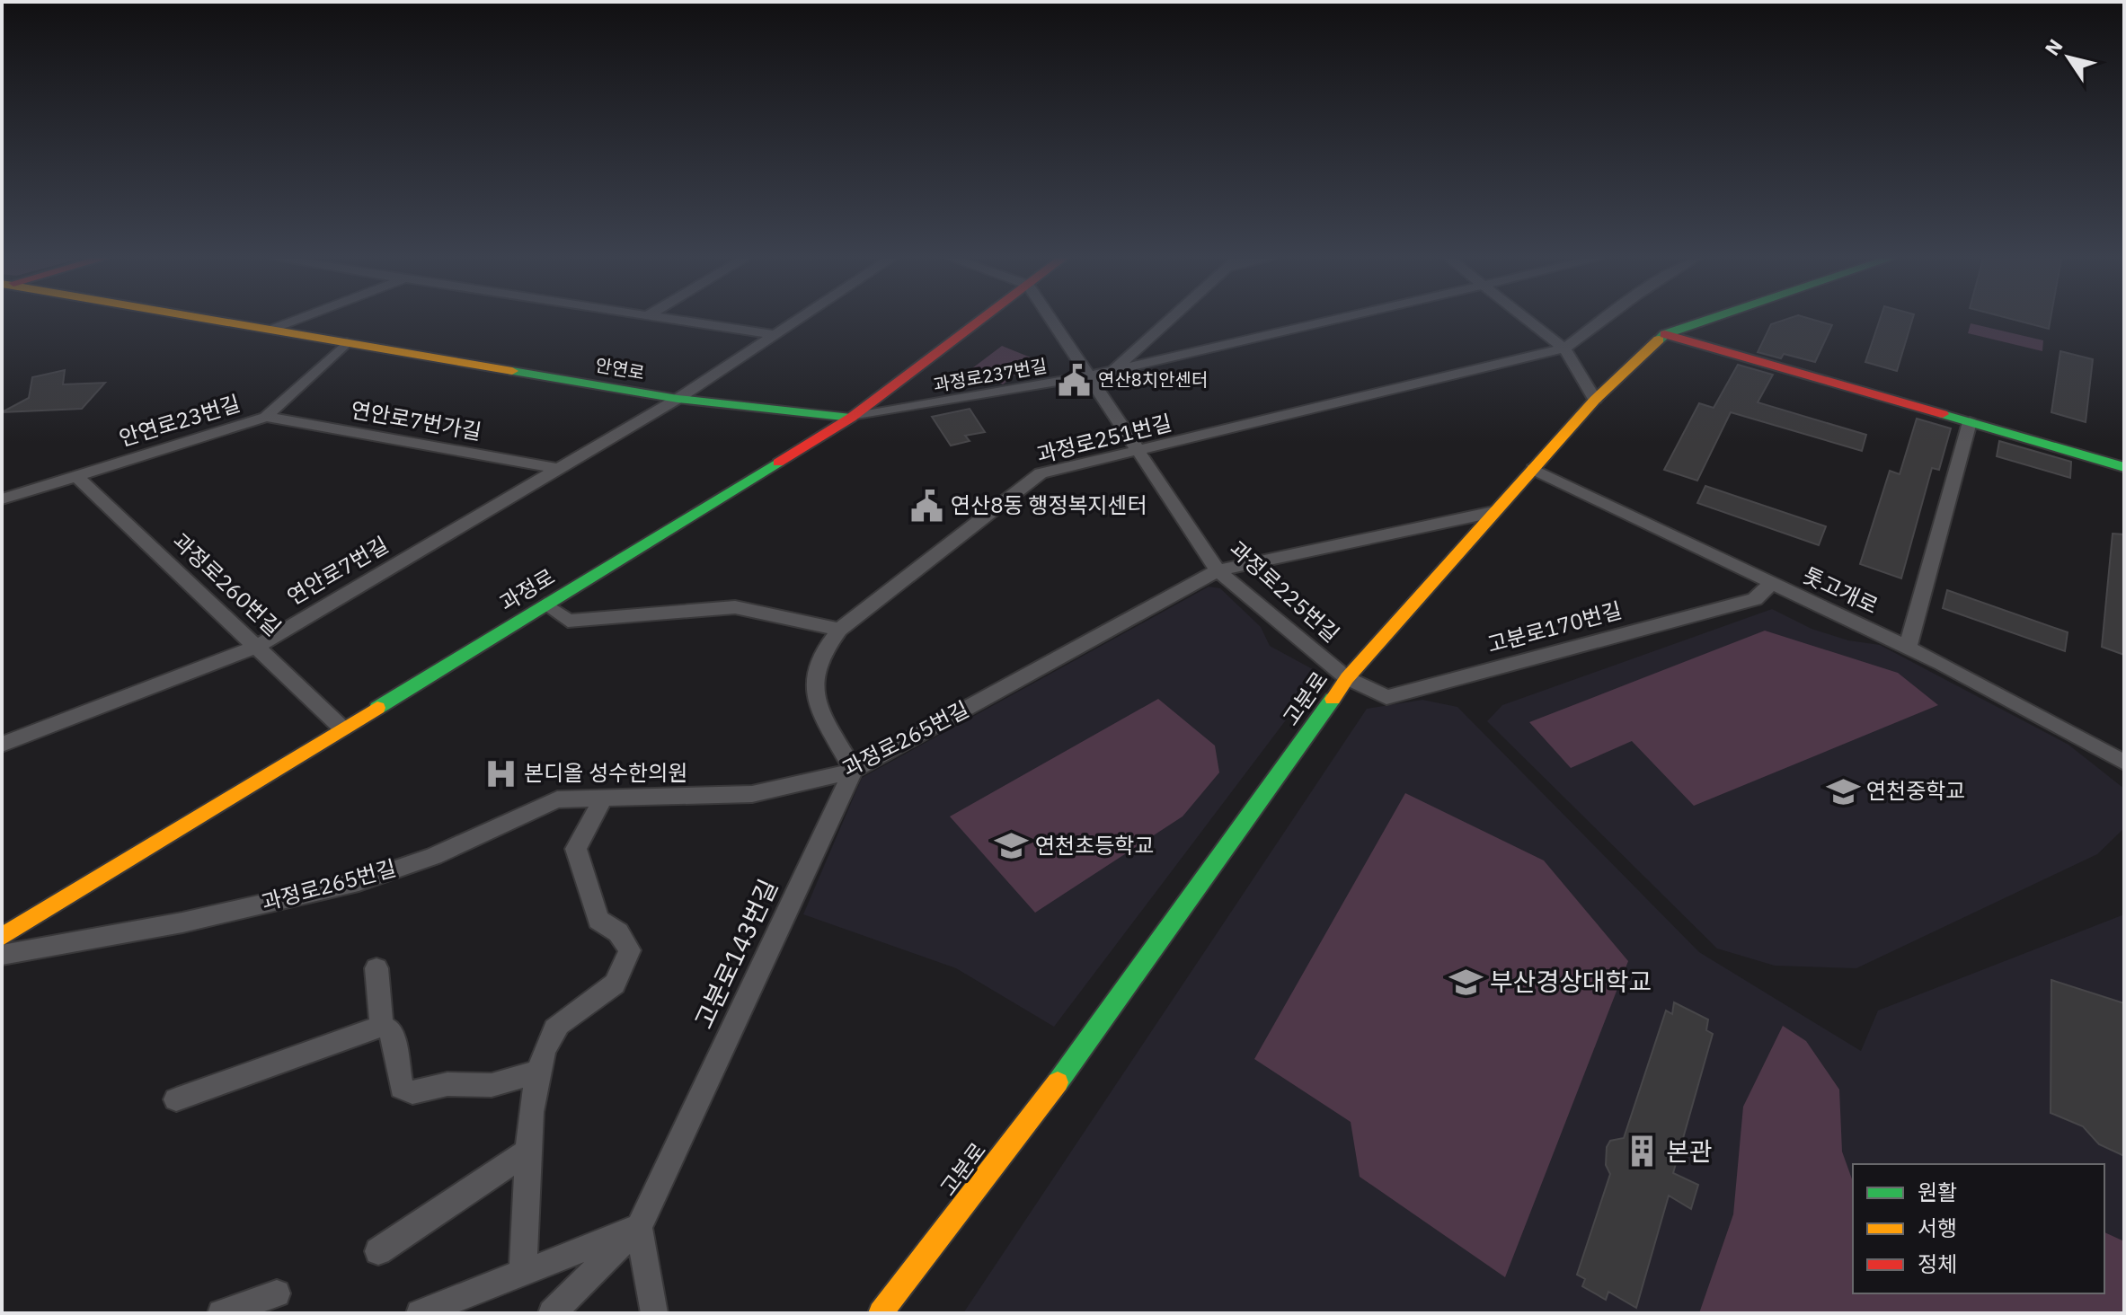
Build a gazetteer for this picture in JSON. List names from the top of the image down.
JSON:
{
  "streets": {
    "main road": ["안연로", "과정로", "고분로"],
    "street": [
      "과정로237번길",
      "안연로23번길",
      "연안로7번가길",
      "과정로251번길",
      "연안로7번길",
      "과정로260번길",
      "톳고개로",
      "과정로225번길",
      "고분로170번길",
      "과정로265번길",
      "고분로143번길"
    ]
  },
  "crossings": [
    ["안연로", "과정로237번길"],
    ["안연로", "안연로23번길"],
    ["안연로", "연안로7번길"],
    ["안연로", "과정로"],
    ["과정로237번길", "과정로"],
    ["과정로237번길", "과정로225번길"],
    ["안연로23번길", "연안로7번가길"],
    ["안연로23번길", "과정로260번길"],
    ["연안로7번가길", "연안로7번길"],
    ["과정로251번길", "과정로225번길"],
    ["연안로7번길", "과정로260번길"],
    ["과정로260번길", "과정로"],
    ["톳고개로", "고분로170번길"],
    ["톳고개로", "고분로"],
    ["과정로225번길", "고분로170번길"],
    ["과정로225번길", "고분로"],
    ["과정로225번길", "과정로265번길"],
    ["고분로170번길", "고분로"],
    ["고분로", "과정로265번길"],
    ["과정로265번길", "고분로143번길"]
  ],
  "places": {
    "public building": ["연산8치안센터", "연산8동 행정복지센터"],
    "hospital": ["본디올 성수한의원"],
    "school or university": ["연천중학교", "연천초등학교", "부산경상대학교"],
    "building": ["본관"]
  },
  "legend": ["원활", "서행", "정체"],
  "north": "top left"
}
